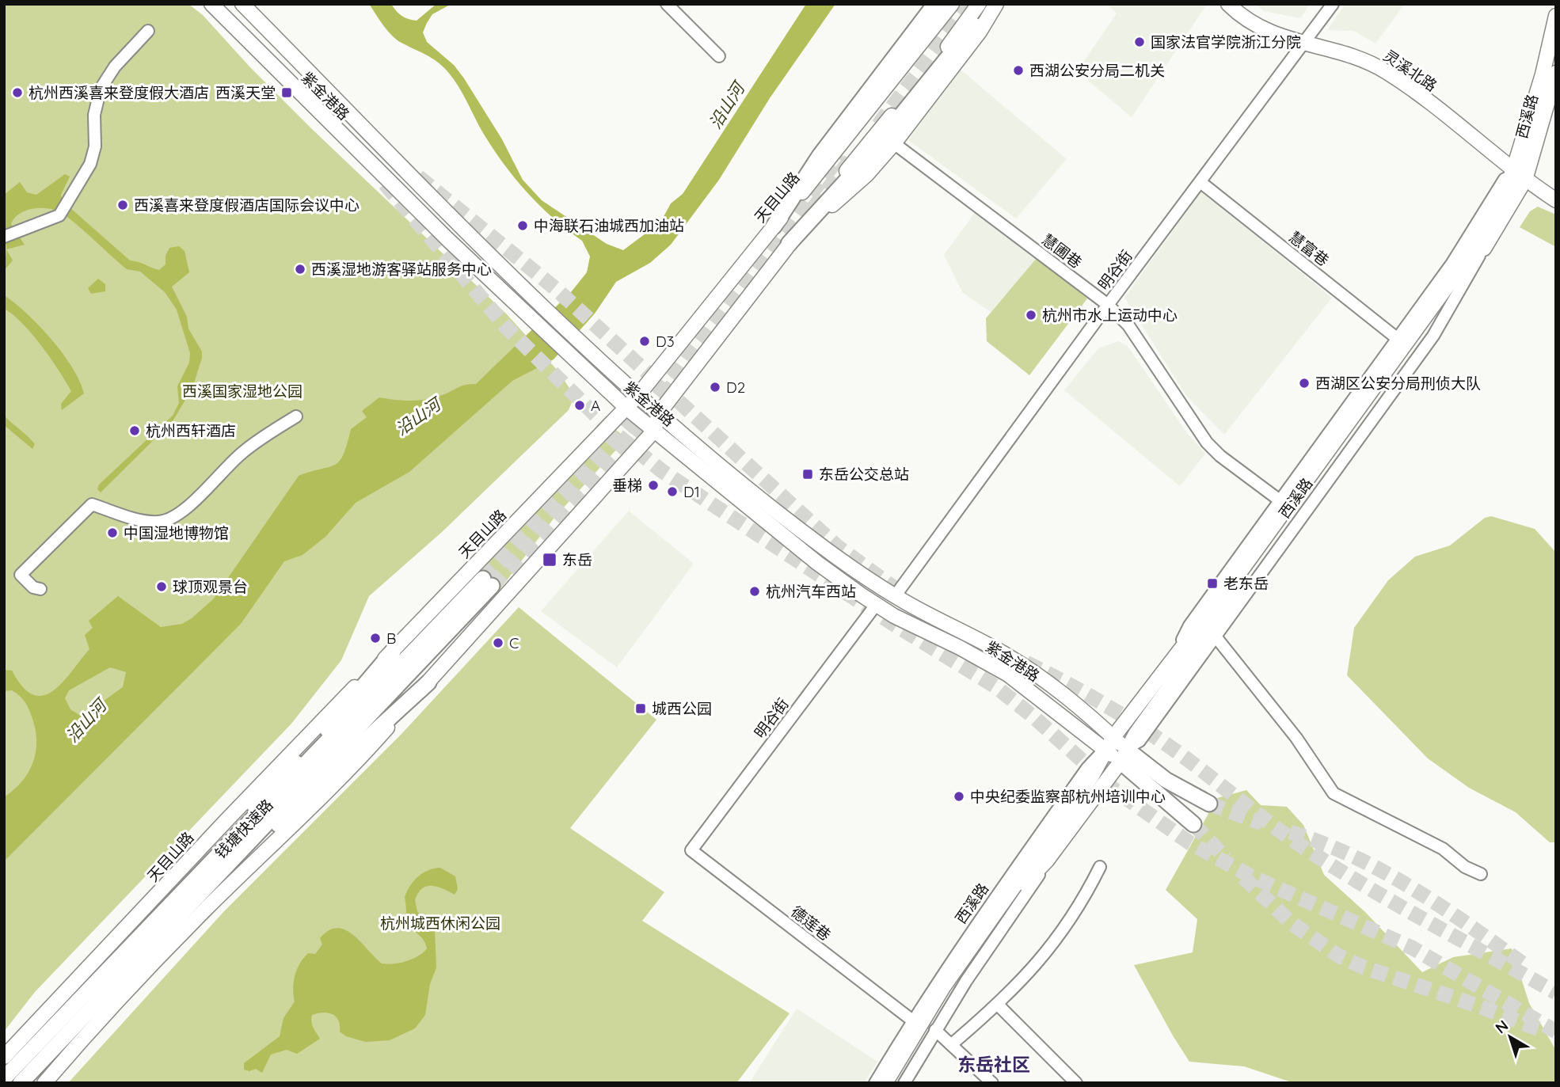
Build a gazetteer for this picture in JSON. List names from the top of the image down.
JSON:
{
  "streets": {
    "highway": ["钱塘快速路"],
    "main road": [
      "灵溪北路",
      "紫金港路",
      "西溪路",
      "天目山路"
    ],
    "street": [
      "慧富巷",
      "慧圃巷",
      "明谷街",
      "德莲巷"
    ]
  },
  "crossings": [
    ["灵溪北路", "西溪路"],
    ["灵溪北路", "明谷街"],
    ["紫金港路", "西溪路"],
    ["紫金港路", "天目山路"],
    ["紫金港路", "明谷街"],
    ["西溪路", "慧富巷"],
    ["西溪路", "慧圃巷"],
    ["西溪路", "德莲巷"],
    ["慧富巷", "明谷街"],
    ["慧圃巷", "明谷街"],
    ["明谷街", "德莲巷"]
  ],
  "districts": ["东岳社区"],
  "water": ["沿山河"],
  "parks": ["西溪国家湿地公园", "杭州城西休闲公园"],
  "places": {
    "other": [
      "国家法官学院浙江分院",
      "西湖公安分局二机关",
      "杭州西溪喜来登度假大酒店",
      "西溪喜来登度假酒店国际会议中心",
      "中海联石油城西加油站",
      "西溪湿地游客驿站服务中心",
      "杭州市水上运动中心",
      "D3",
      "西湖区公安分局刑侦大队",
      "D2",
      "A",
      "杭州西轩酒店",
      "垂梯",
      "D1",
      "中国湿地博物馆",
      "球顶观景台",
      "杭州汽车西站",
      "B",
      "C",
      "中央纪委监察部杭州培训中心"
    ],
    "transit": [
      "西溪天堂",
      "东岳公交总站",
      "东岳",
      "老东岳",
      "城西公园"
    ]
  },
  "north": "top left"
}
